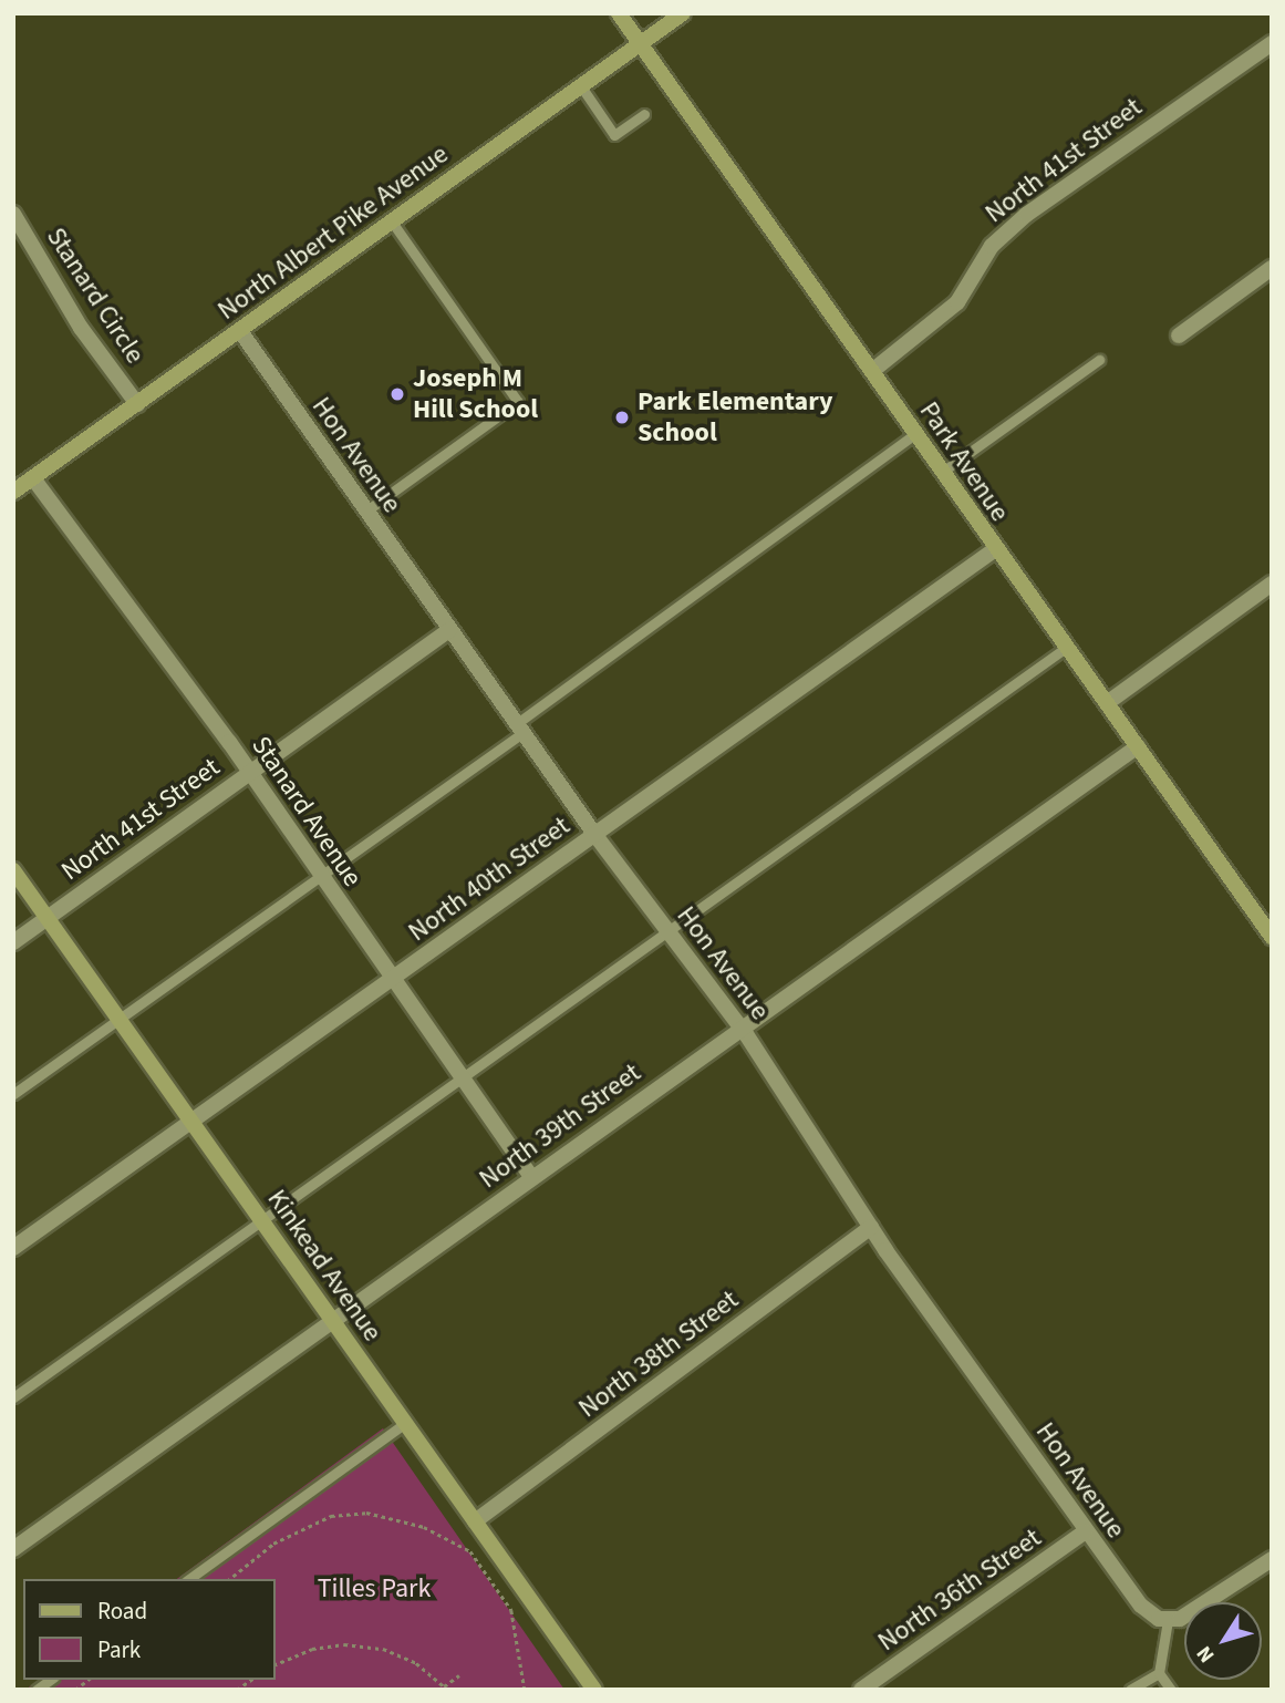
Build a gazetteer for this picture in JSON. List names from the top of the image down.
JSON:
{
  "streets": {
    "street": [
      "North 41st Street",
      "North Albert Pike Avenue",
      "Stanard Circle",
      "Hon Avenue",
      "Park Avenue",
      "Stanard Avenue",
      "North 40th Street",
      "North 39th Street",
      "Kinkead Avenue",
      "North 38th Street",
      "North 36th Street"
    ]
  },
  "crossings": [
    ["North 41st Street", "Hon Avenue"],
    ["North 41st Street", "Park Avenue"],
    ["North 41st Street", "Stanard Avenue"],
    ["North 41st Street", "Kinkead Avenue"],
    ["North Albert Pike Avenue", "Stanard Circle"],
    ["North Albert Pike Avenue", "Hon Avenue"],
    ["North Albert Pike Avenue", "Park Avenue"],
    ["North Albert Pike Avenue", "Stanard Avenue"],
    ["Hon Avenue", "North 40th Street"],
    ["Hon Avenue", "North 39th Street"],
    ["Hon Avenue", "North 38th Street"],
    ["Hon Avenue", "North 36th Street"],
    ["Park Avenue", "North 40th Street"],
    ["Park Avenue", "North 39th Street"],
    ["Stanard Avenue", "North 40th Street"],
    ["Stanard Avenue", "North 39th Street"],
    ["North 40th Street", "Kinkead Avenue"],
    ["North 39th Street", "Kinkead Avenue"],
    ["Kinkead Avenue", "North 38th Street"]
  ],
  "parks": ["Tilles Park"],
  "places": ["Joseph M Hill School", "Park Elementary School"],
  "legend": ["Road", "Park"],
  "north": "bottom left"
}
